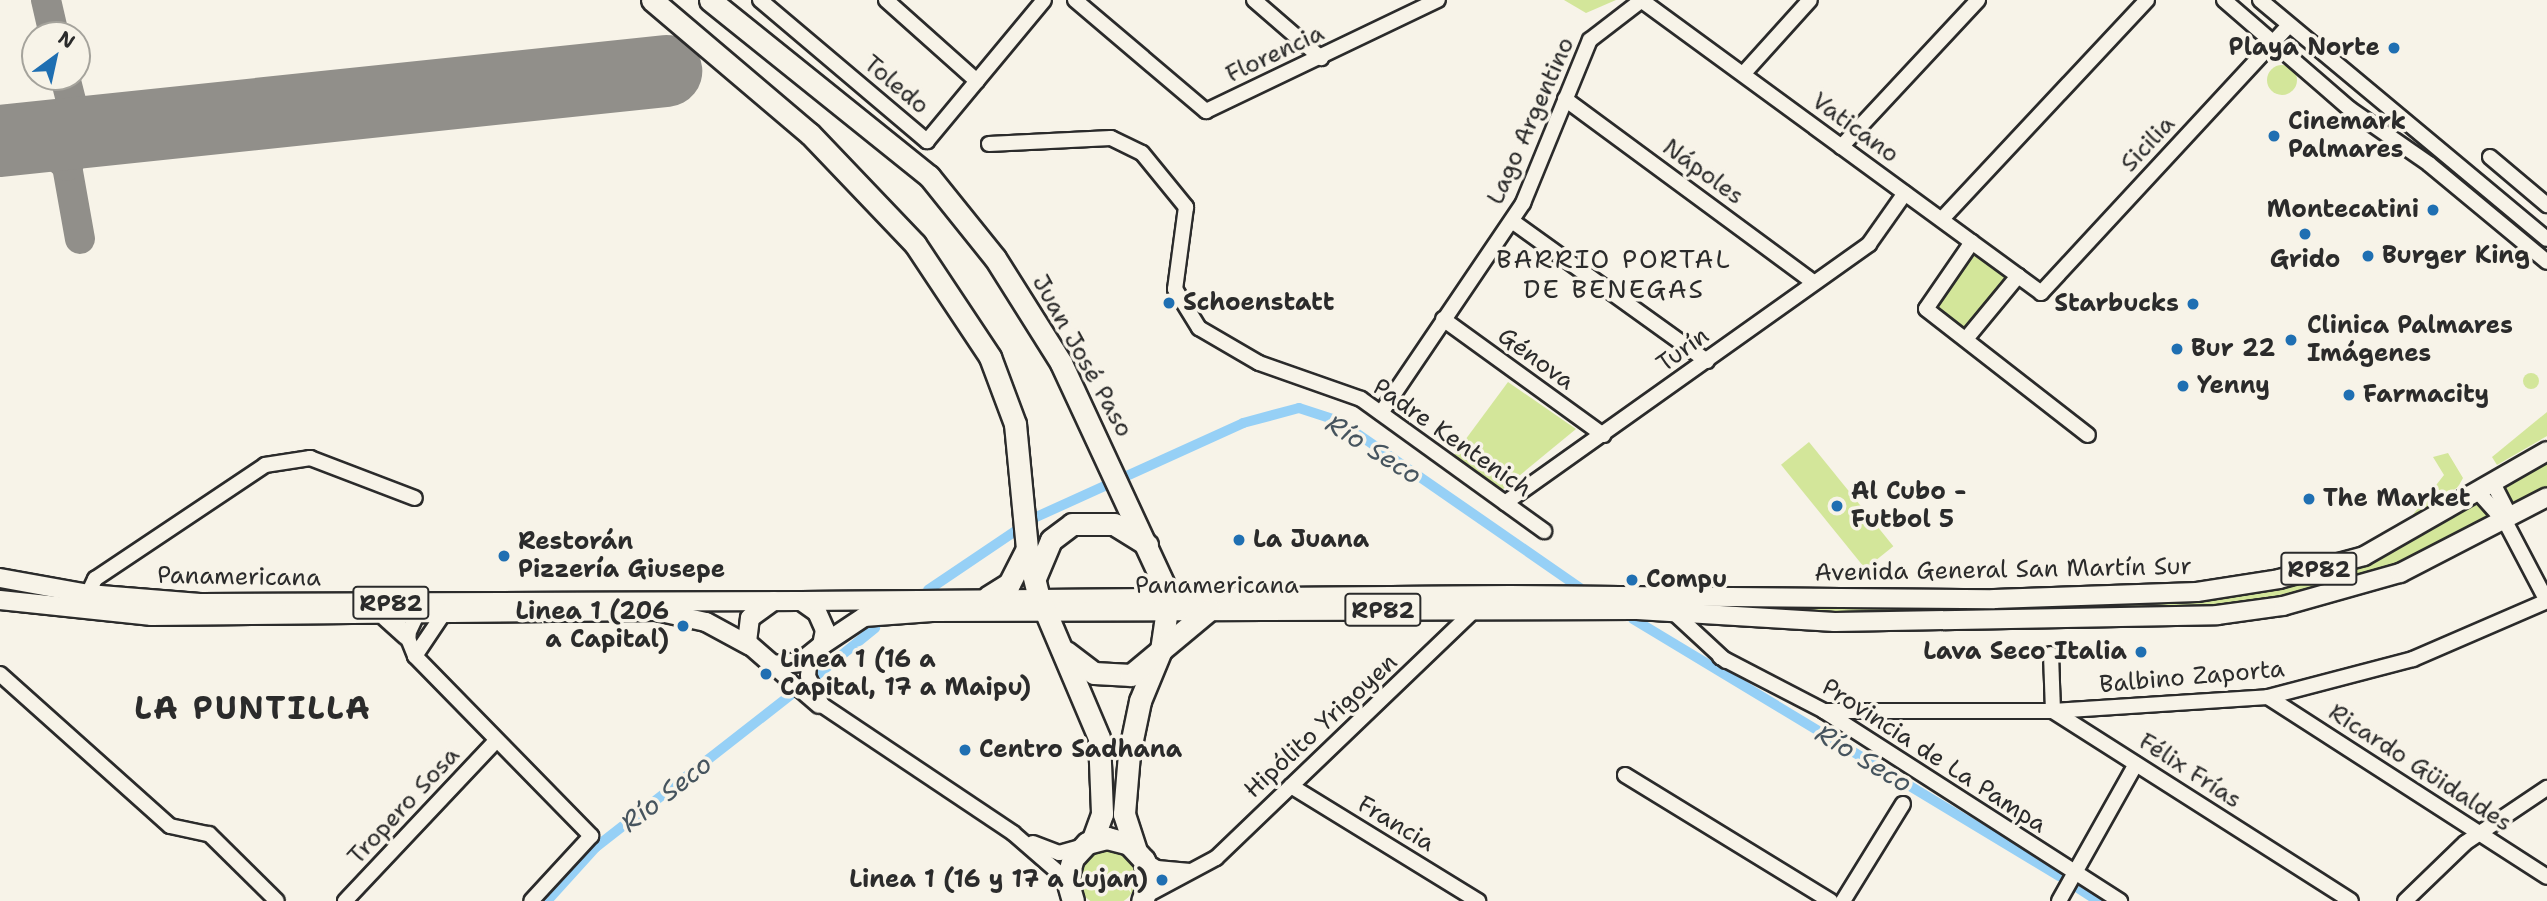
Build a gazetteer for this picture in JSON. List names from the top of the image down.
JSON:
{
  "streets": {
    "highway": ["Juan José Paso"],
    "main road": ["RP82", "Avenida General San Martín Sur", "Panamericana"],
    "street": [
      "Florencia",
      "Toledo",
      "Lago Argentino",
      "Vaticano",
      "Sicilia",
      "Nápoles",
      "Turín",
      "Génova",
      "Padre Kentenich",
      "Balbino Zaporta",
      "Hipólito Yrigoyen",
      "Provincia de La Pampa",
      "Ricardo Güidaldes",
      "Félix Frías",
      "Tropero Sosa",
      "Francia"
    ]
  },
  "crossings": [
    ["Lago Argentino", "Vaticano"],
    ["Lago Argentino", "Nápoles"],
    ["Lago Argentino", "Génova"],
    ["Lago Argentino", "Padre Kentenich"],
    ["Vaticano", "Sicilia"],
    ["Vaticano", "Turín"],
    ["Nápoles", "Turín"],
    ["Turín", "Génova"],
    ["Turín", "Padre Kentenich"],
    ["Juan José Paso", "Panamericana"],
    ["Juan José Paso", "Hipólito Yrigoyen"],
    ["Avenida General San Martín Sur", "Panamericana"],
    ["Panamericana", "Hipólito Yrigoyen"],
    ["Balbino Zaporta", "Provincia de La Pampa"],
    ["Balbino Zaporta", "Ricardo Güidaldes"],
    ["Balbino Zaporta", "Félix Frías"],
    ["Hipólito Yrigoyen", "Francia"]
  ],
  "districts": ["BARRIO PORTAL DE BENEGAS", "LA PUNTILLA"],
  "water": ["Río Seco"],
  "places": [
    "Playa Norte",
    "Cinemark Palmares",
    "Montecatini",
    "Grido",
    "Burger King",
    "Schoenstatt",
    "Starbucks",
    "Clinica Palmares Imágenes",
    "Bur 22",
    "Yenny",
    "Farmacity",
    "The Market",
    "Al Cubo - Futbol 5",
    "La Juana",
    "Restorán Pizzería Giusepe",
    "Compu",
    "Linea 1 (206 a Capital)",
    "Lava Seco Italia",
    "Linea 1 (16 a Capital, 17 a Maipu)",
    "Centro Sadhana",
    "Linea 1 (16 y 17 a Lujan)"
  ],
  "north": "top right"
}
